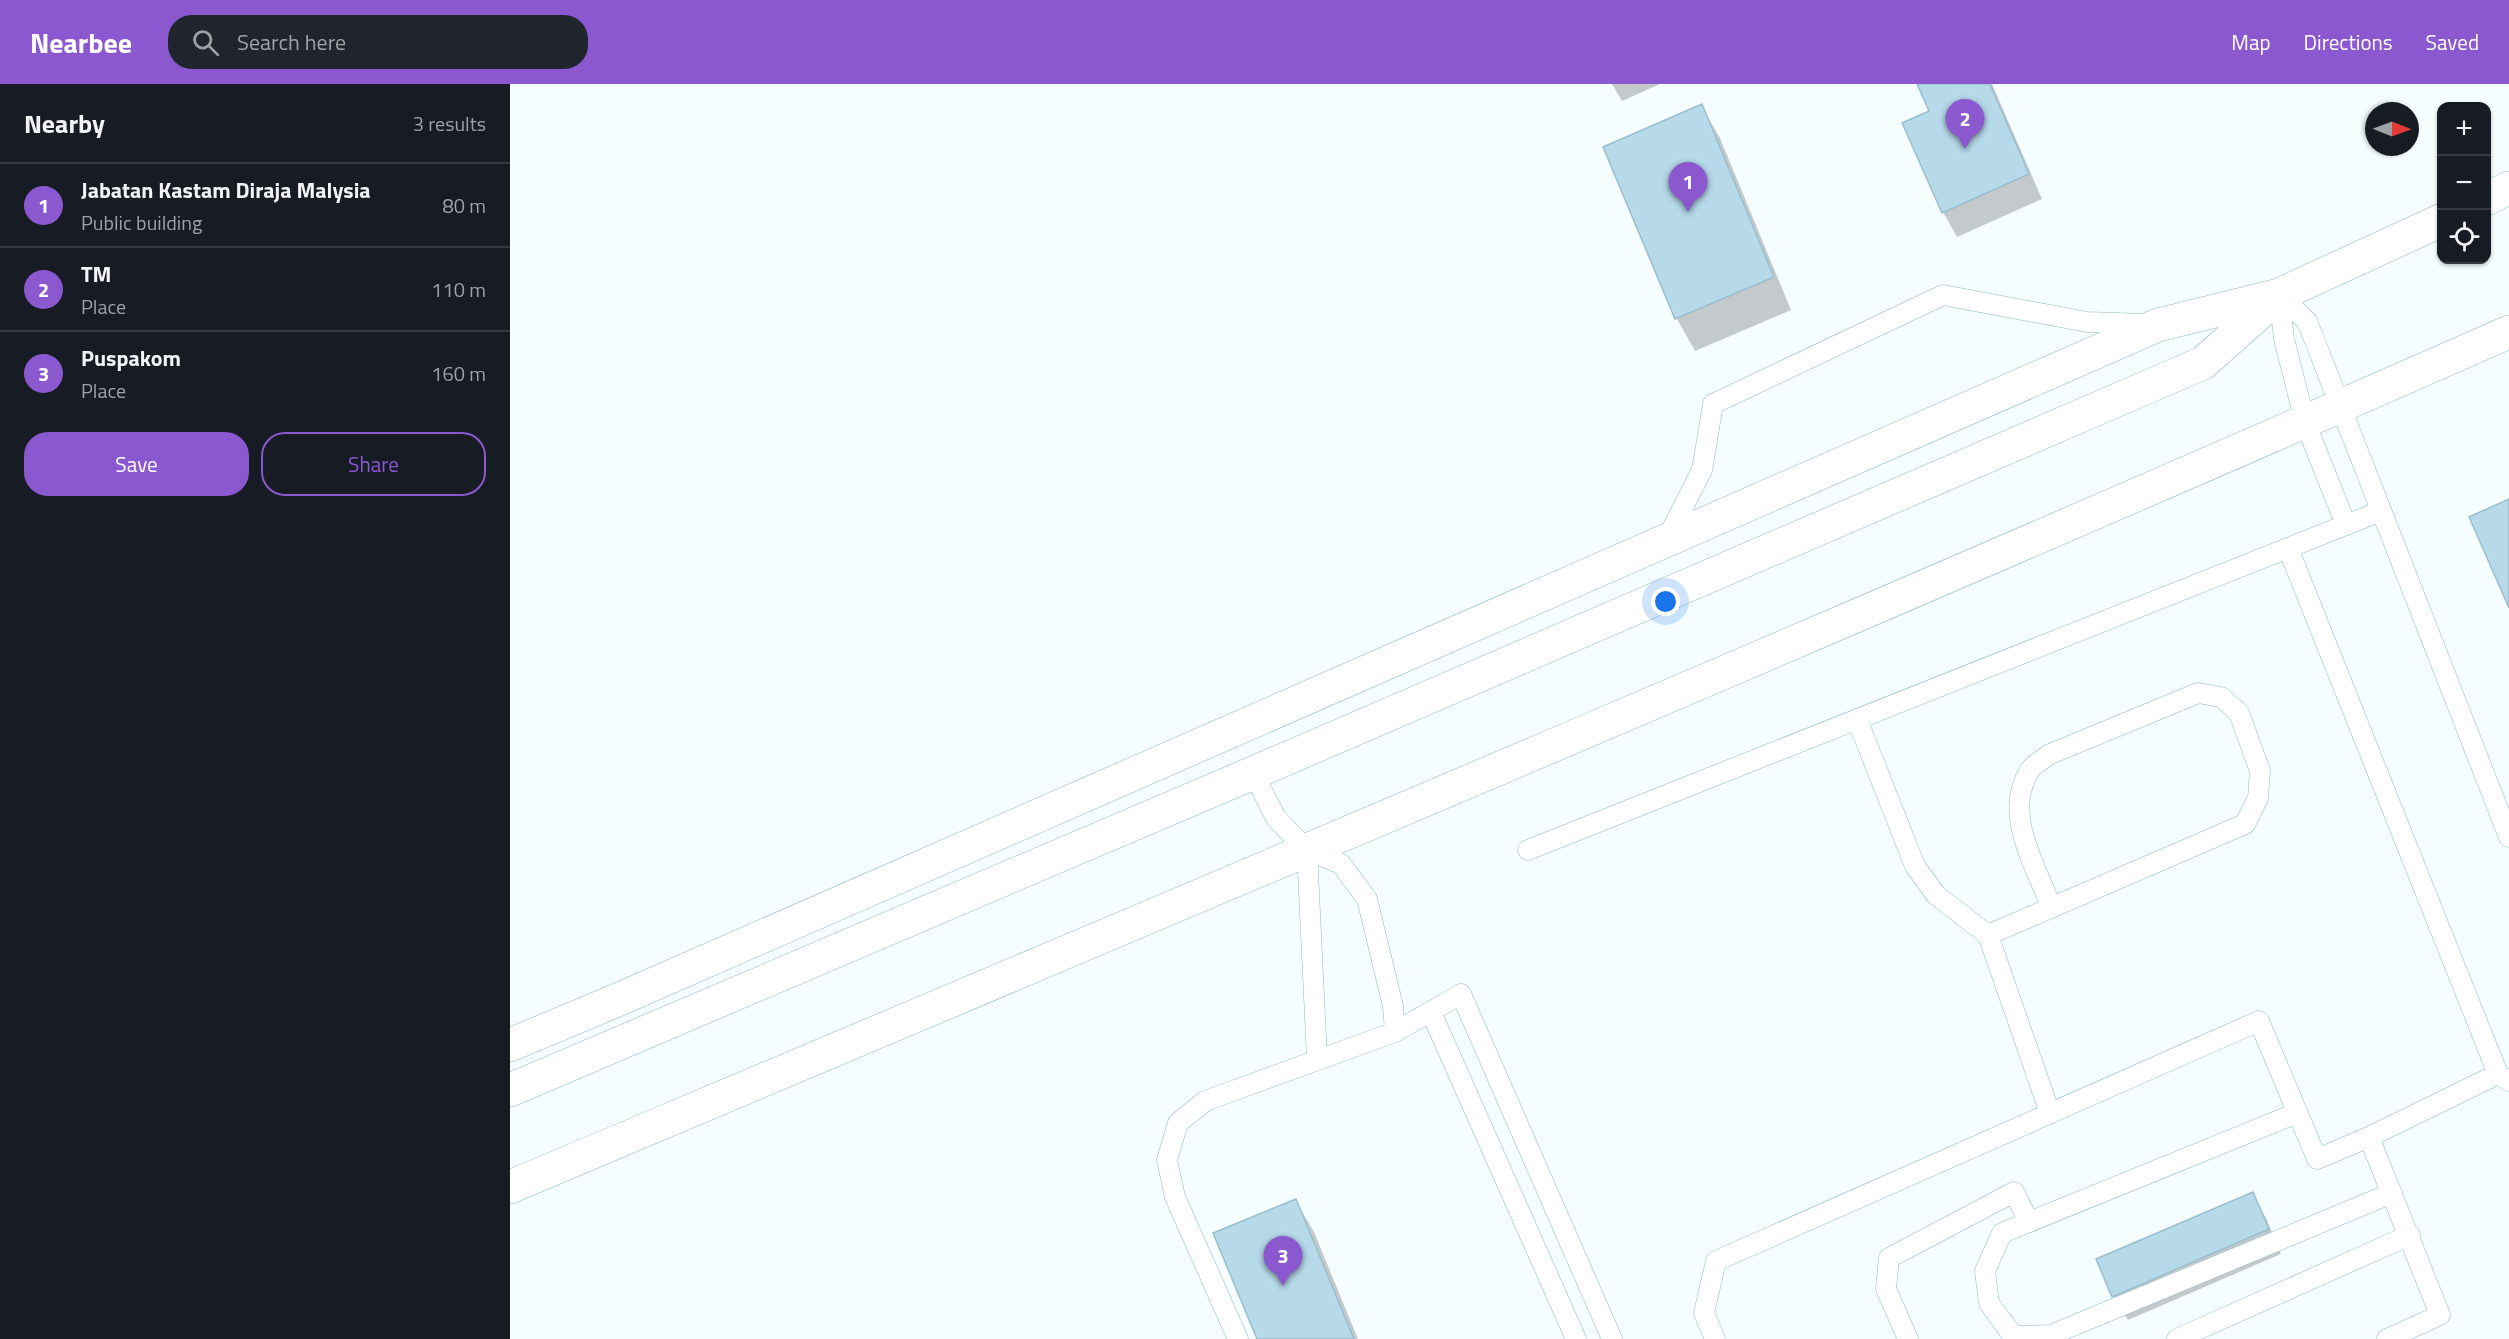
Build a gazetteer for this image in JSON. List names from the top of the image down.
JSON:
{
  "north": "right",
  "page": {
    "header": "Nearbee",
    "search": "Search here",
    "nav": ["Map", "Directions", "Saved"],
    "heading": ["Nearby", "3 results"],
    "pins": ["2", "1", "3"],
    "map_buttons": ["+", "−"],
    "list": [
      {
        "mark": "1",
        "name": "Jabatan Kastam Diraja Malysia",
        "note": "Public building",
        "value": "80 m"
      },
      {
        "mark": "2",
        "name": "TM",
        "note": "Place",
        "value": "110 m"
      },
      {
        "mark": "3",
        "name": "Puspakom",
        "note": "Place",
        "value": "160 m"
      }
    ],
    "buttons": ["Save", "Share"]
  }
}
